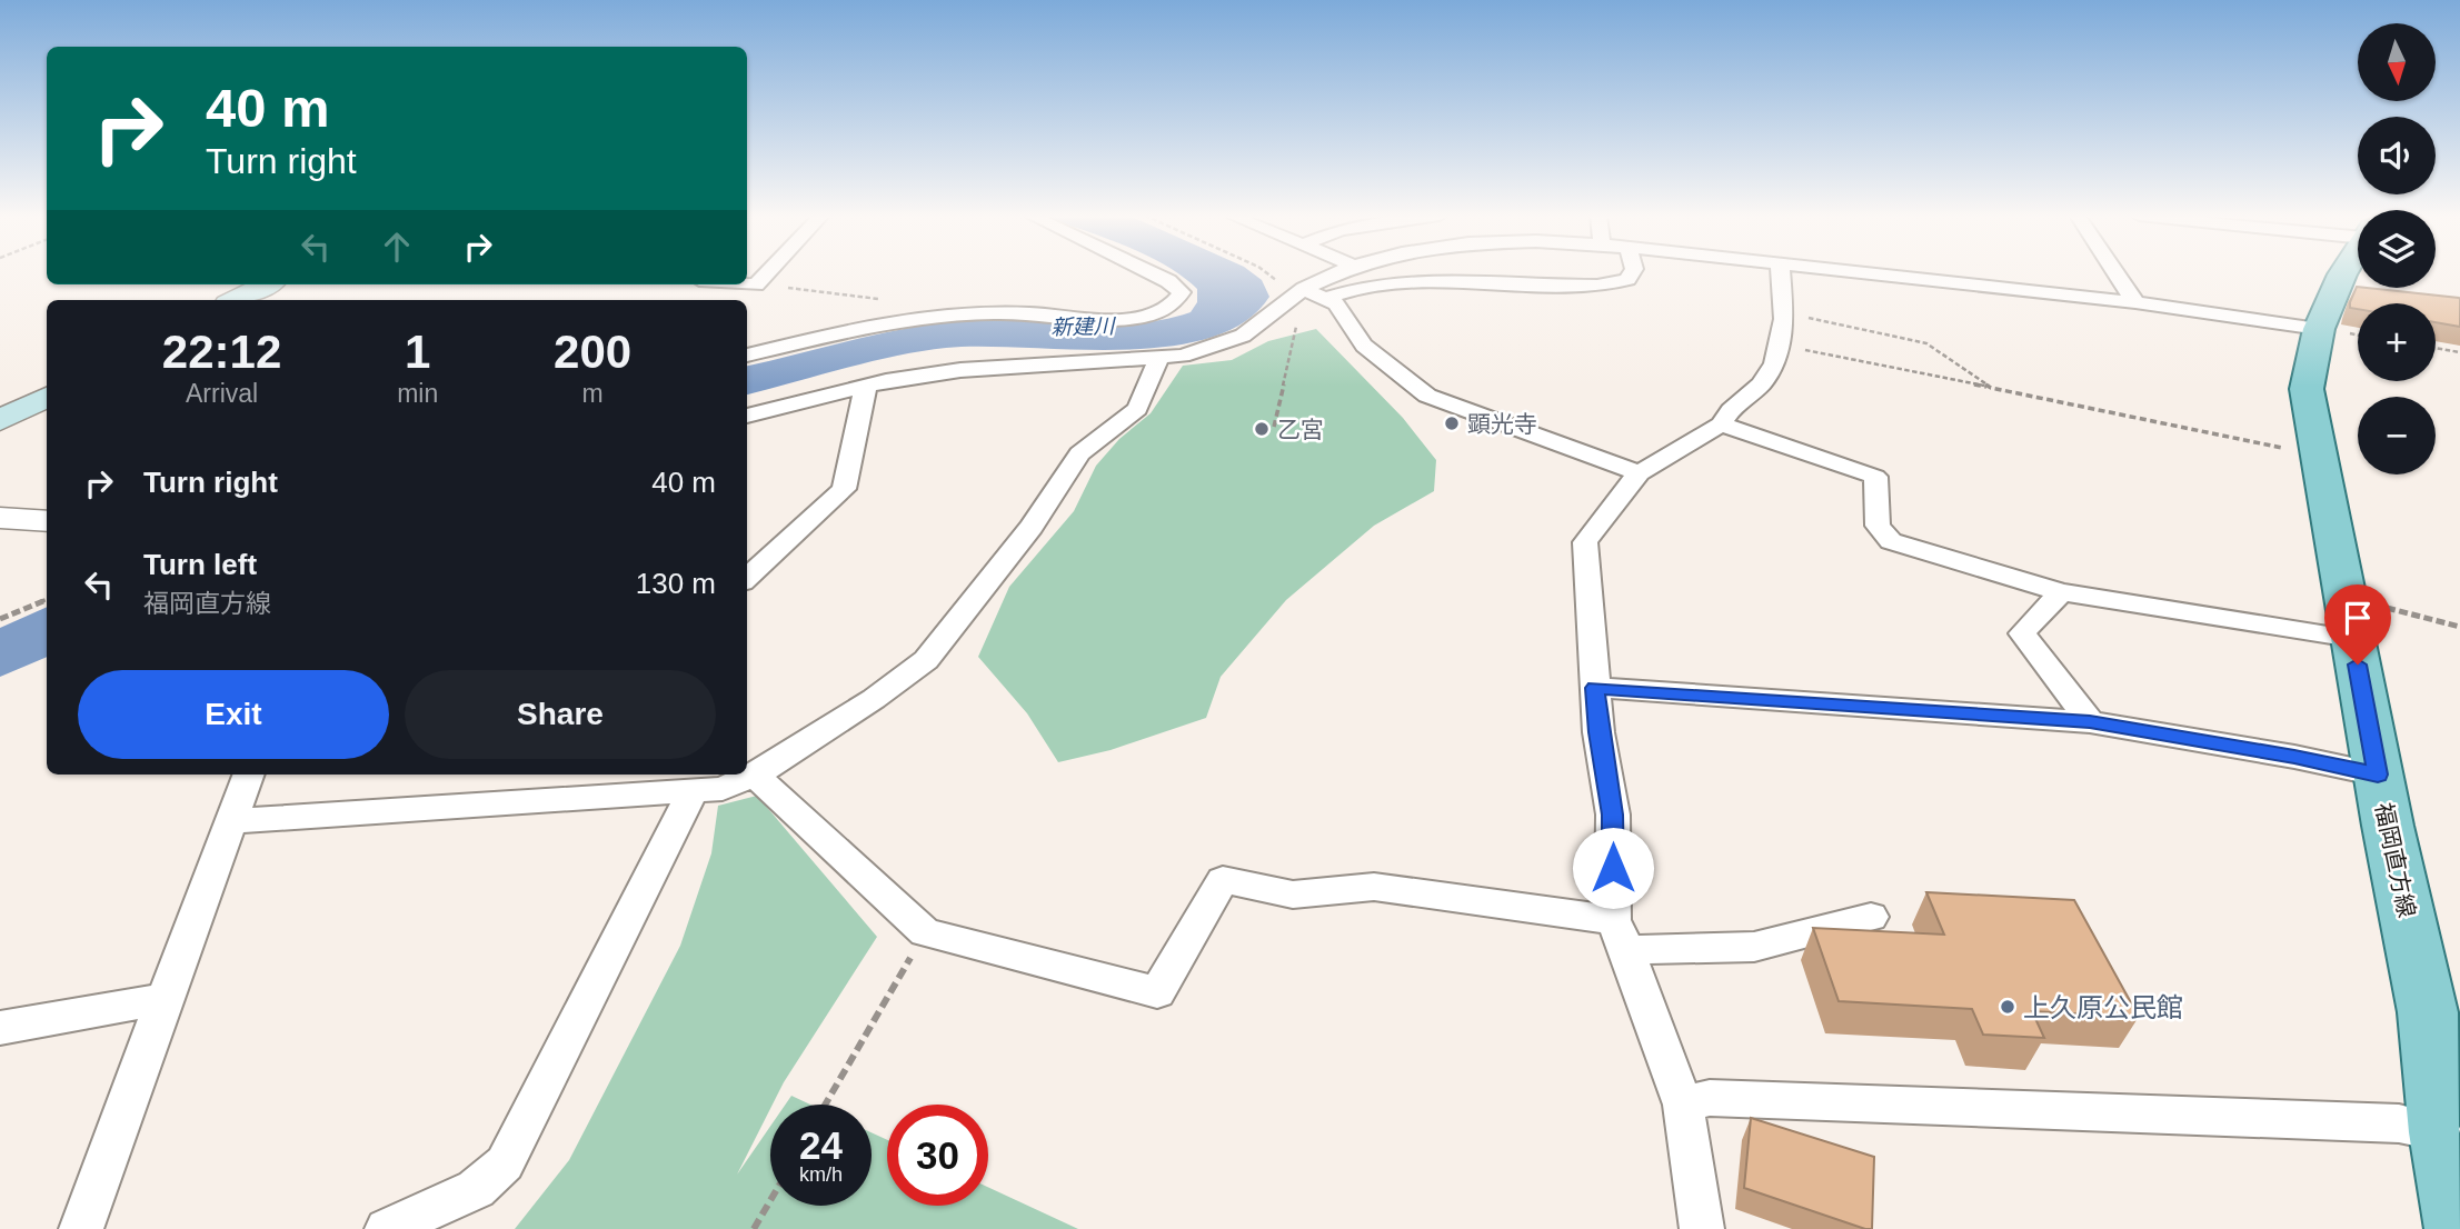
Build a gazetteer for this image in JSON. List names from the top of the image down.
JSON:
{
  "streets": {
    "main road": ["福岡直方線"]
  },
  "water": ["新建川"],
  "places": ["顕光寺", "乙宮", "上久原公民館"],
  "north": "bottom",
  "page": {
    "map_buttons": ["+", "−"],
    "turn": ["40 m", "Turn right"],
    "eta": [
      "22:12",
      "Arrival",
      "1",
      "min",
      "200",
      "m"
    ],
    "list": [
      {
        "name": "Turn right",
        "value": "40 m"
      },
      {
        "name": "Turn left",
        "note": "福岡直方線",
        "value": "130 m"
      }
    ],
    "buttons": ["Exit", "Share"],
    "speed": "24 km/h",
    "limit": "30"
  }
}
